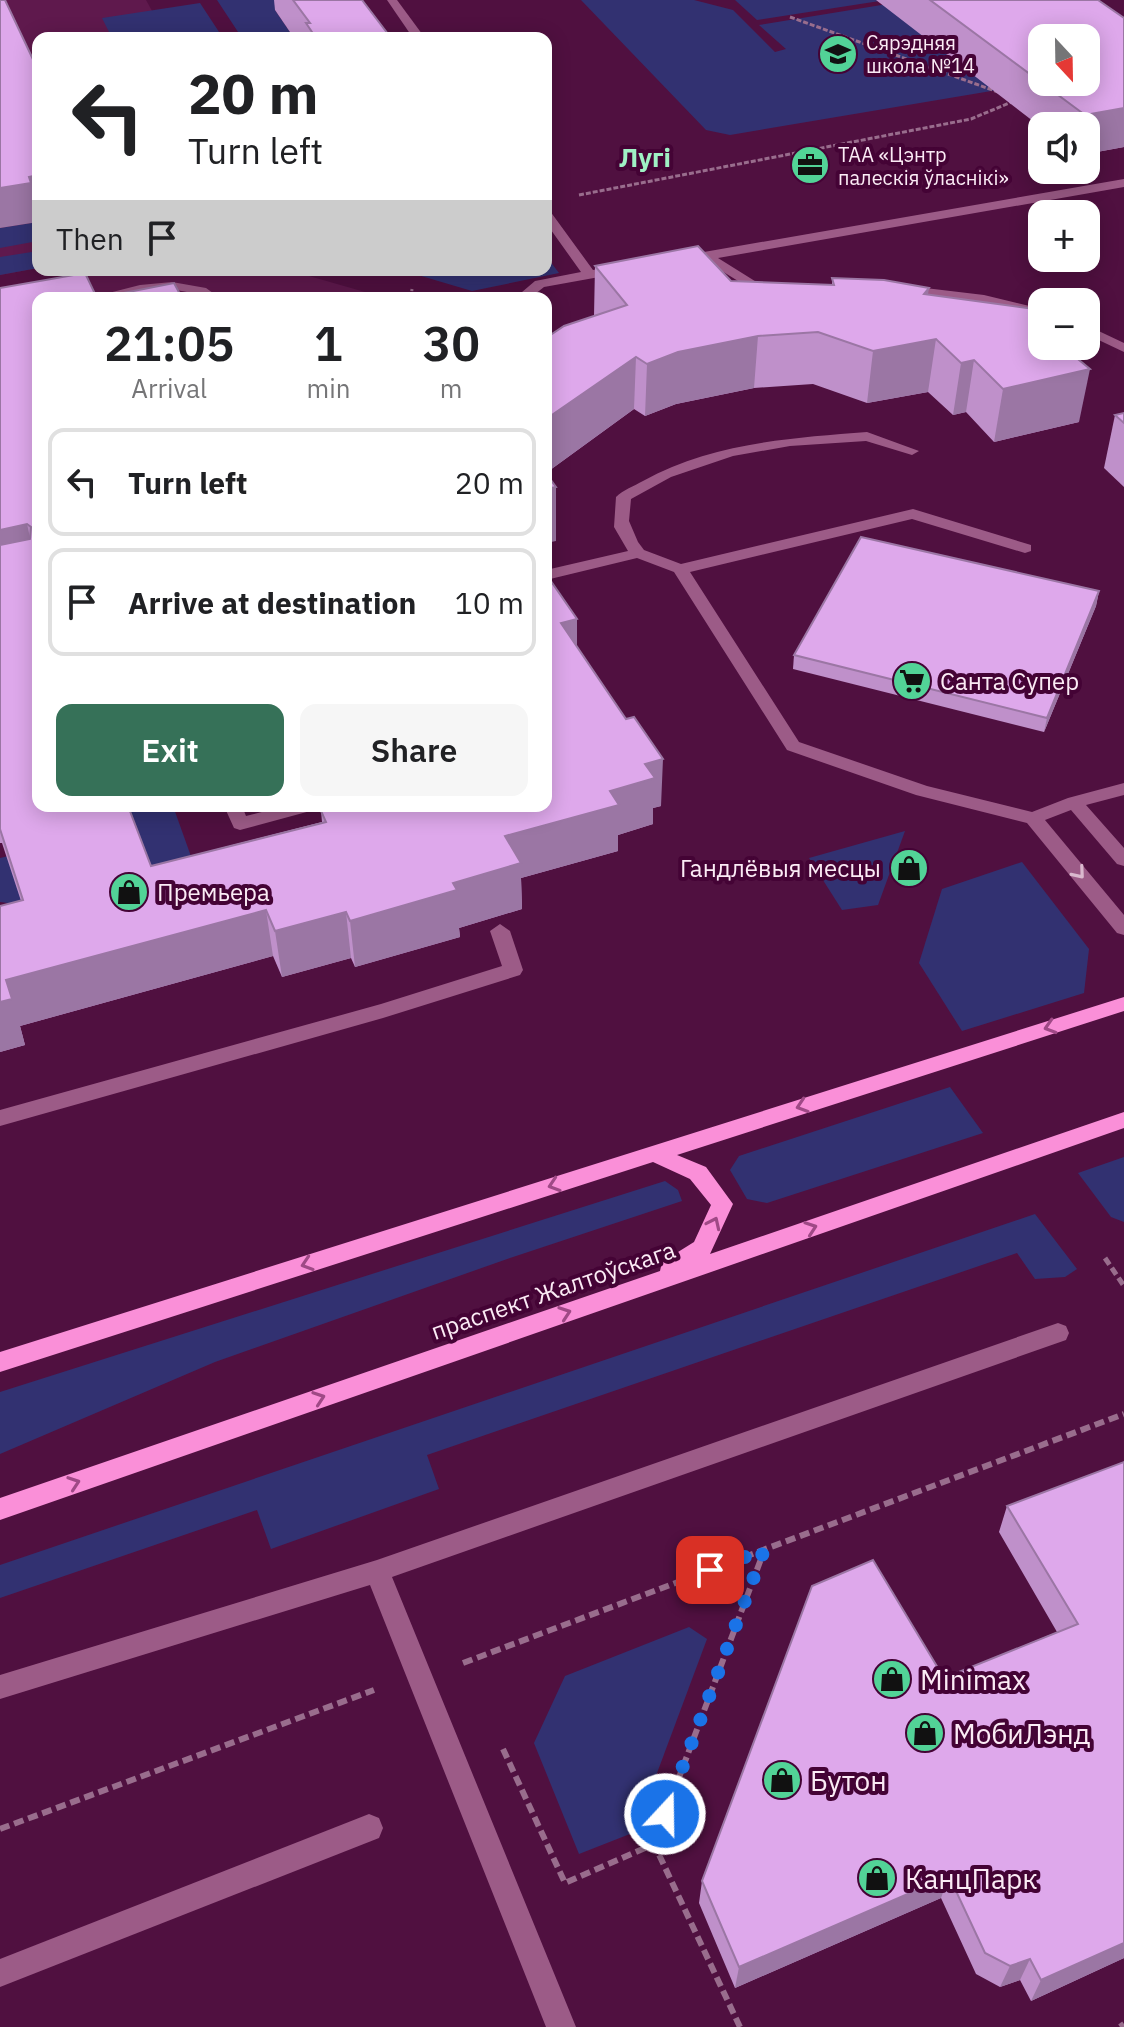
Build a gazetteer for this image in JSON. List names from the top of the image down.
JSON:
{
  "streets": {
    "main road": ["праспект Жалтоўскага"]
  },
  "districts": ["Лугі"],
  "places": {
    "school or university": ["Сярэдняя школа №14"],
    "office": ["ТАА «Цэнтр палескія ўласнікі»"],
    "supermarket": ["Санта Супер"],
    "shop": [
      "Гандлёвыя месцы",
      "Премьера",
      "Minimax",
      "МобиЛэнд",
      "Бутон",
      "КанцПарк"
    ]
  },
  "north": "bottom",
  "page": {
    "map_buttons": ["+", "−"],
    "turn": ["20 m", "Turn left"],
    "then": "Then",
    "eta": [
      "21:05",
      "Arrival",
      "1",
      "min",
      "30",
      "m"
    ],
    "list": [
      {
        "name": "Turn left",
        "value": "20 m"
      },
      {
        "name": "Arrive at destination",
        "value": "10 m"
      }
    ],
    "buttons": ["Exit", "Share"]
  }
}
